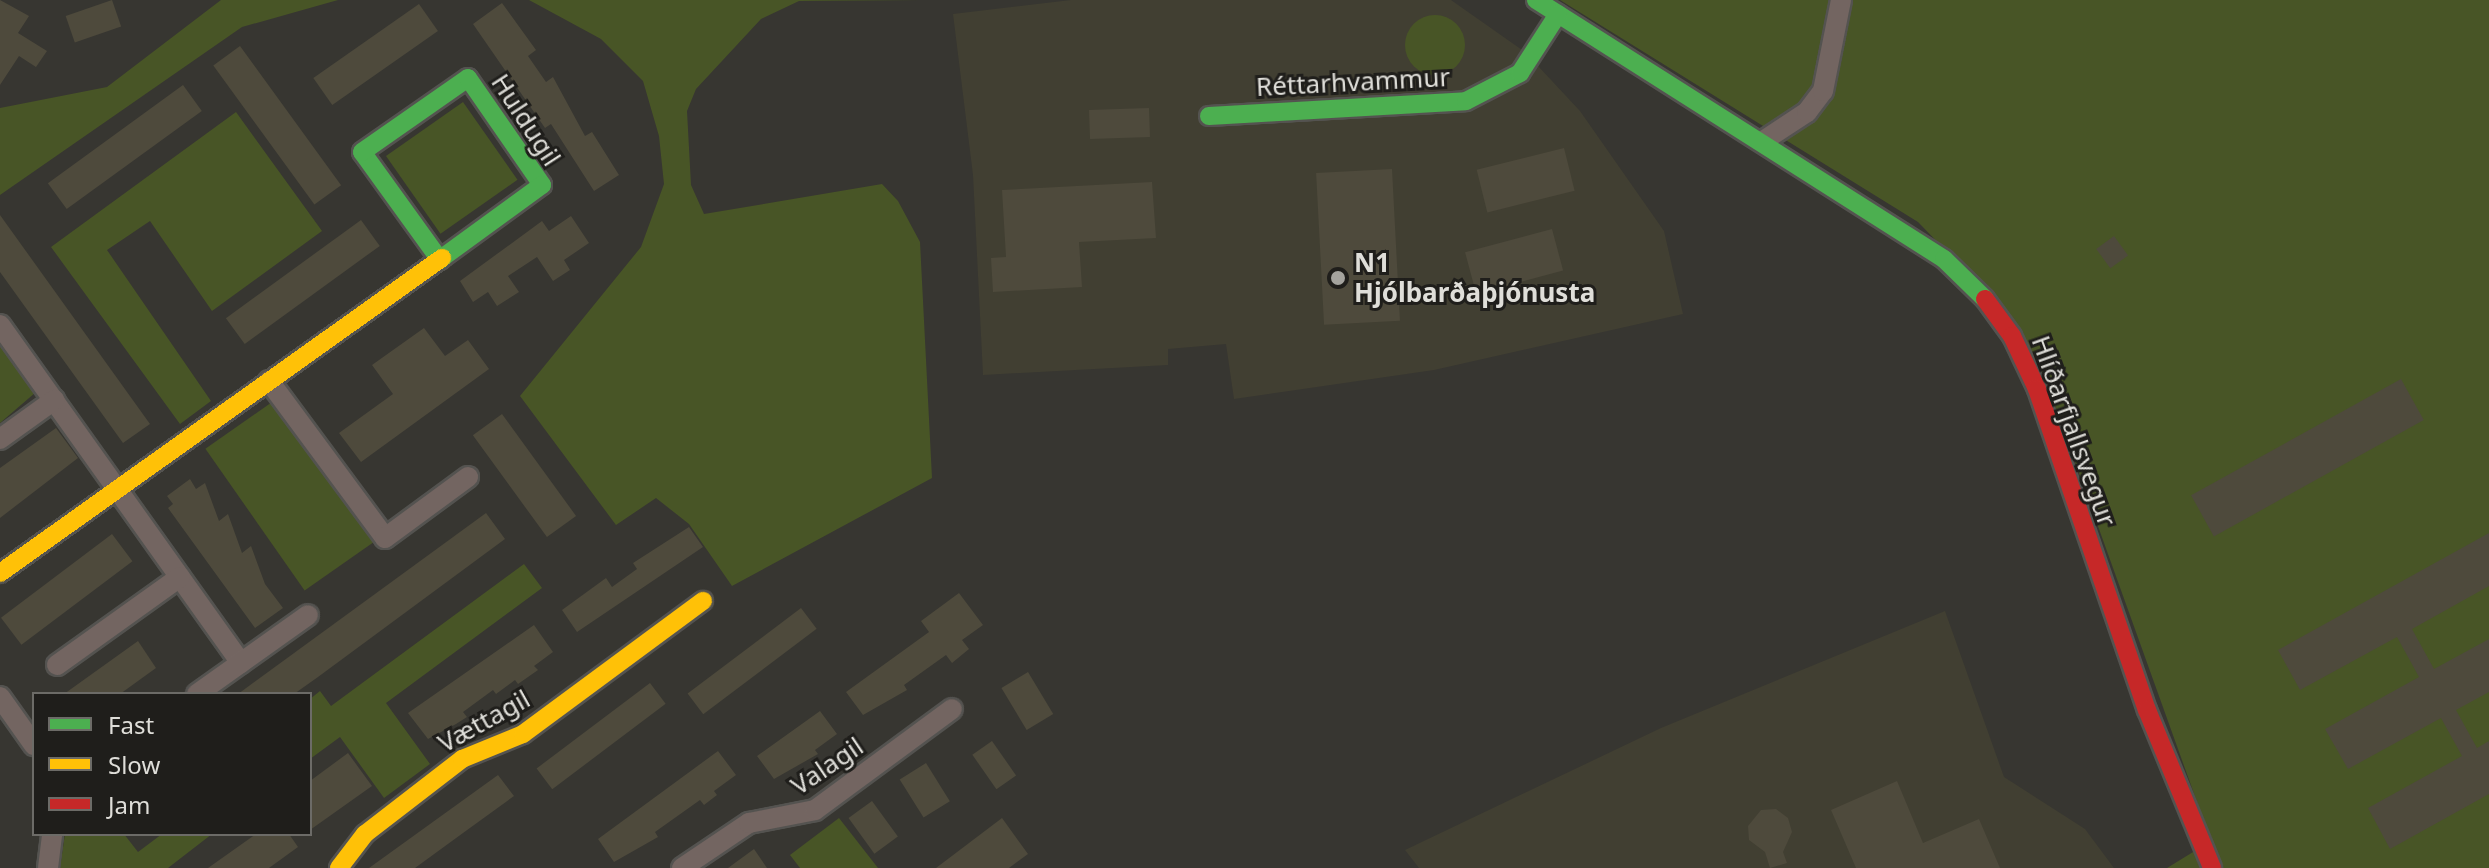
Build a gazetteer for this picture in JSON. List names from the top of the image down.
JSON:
{
  "streets": {
    "street": [
      "Réttarhvammur",
      "Huldugil",
      "Hlíðarfjallsvegur",
      "Vættagil",
      "Valagil"
    ]
  },
  "crossings": [
    ["Réttarhvammur", "Hlíðarfjallsvegur"]
  ],
  "places": ["N1 Hjólbarðaþjónusta"],
  "legend": ["Fast", "Slow", "Jam"]
}
